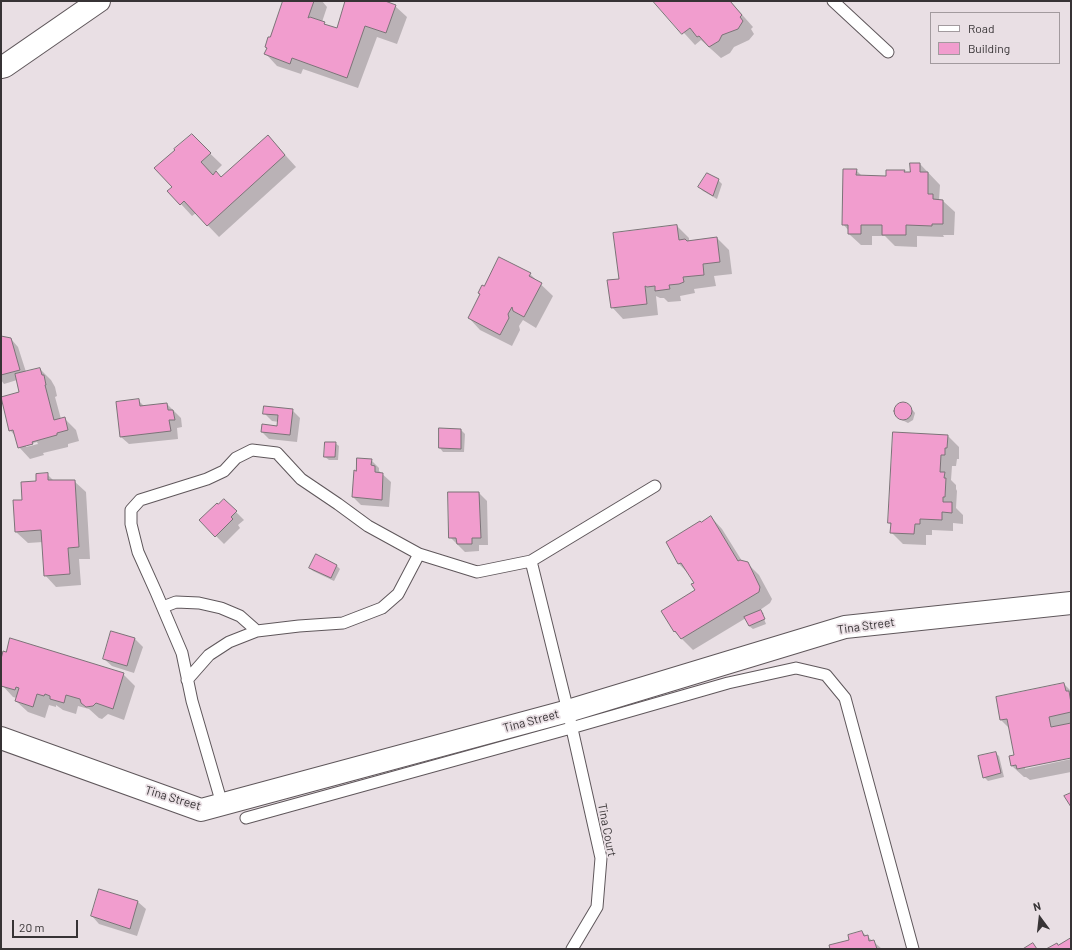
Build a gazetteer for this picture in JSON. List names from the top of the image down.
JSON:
{
  "streets": {
    "street": ["Tina Street"],
    "lane": ["Tina Court"]
  },
  "crossings": [
    ["Tina Street", "Tina Court"]
  ],
  "legend": ["Road", "Building"],
  "scale_bar": "20 m",
  "north": "top"
}
